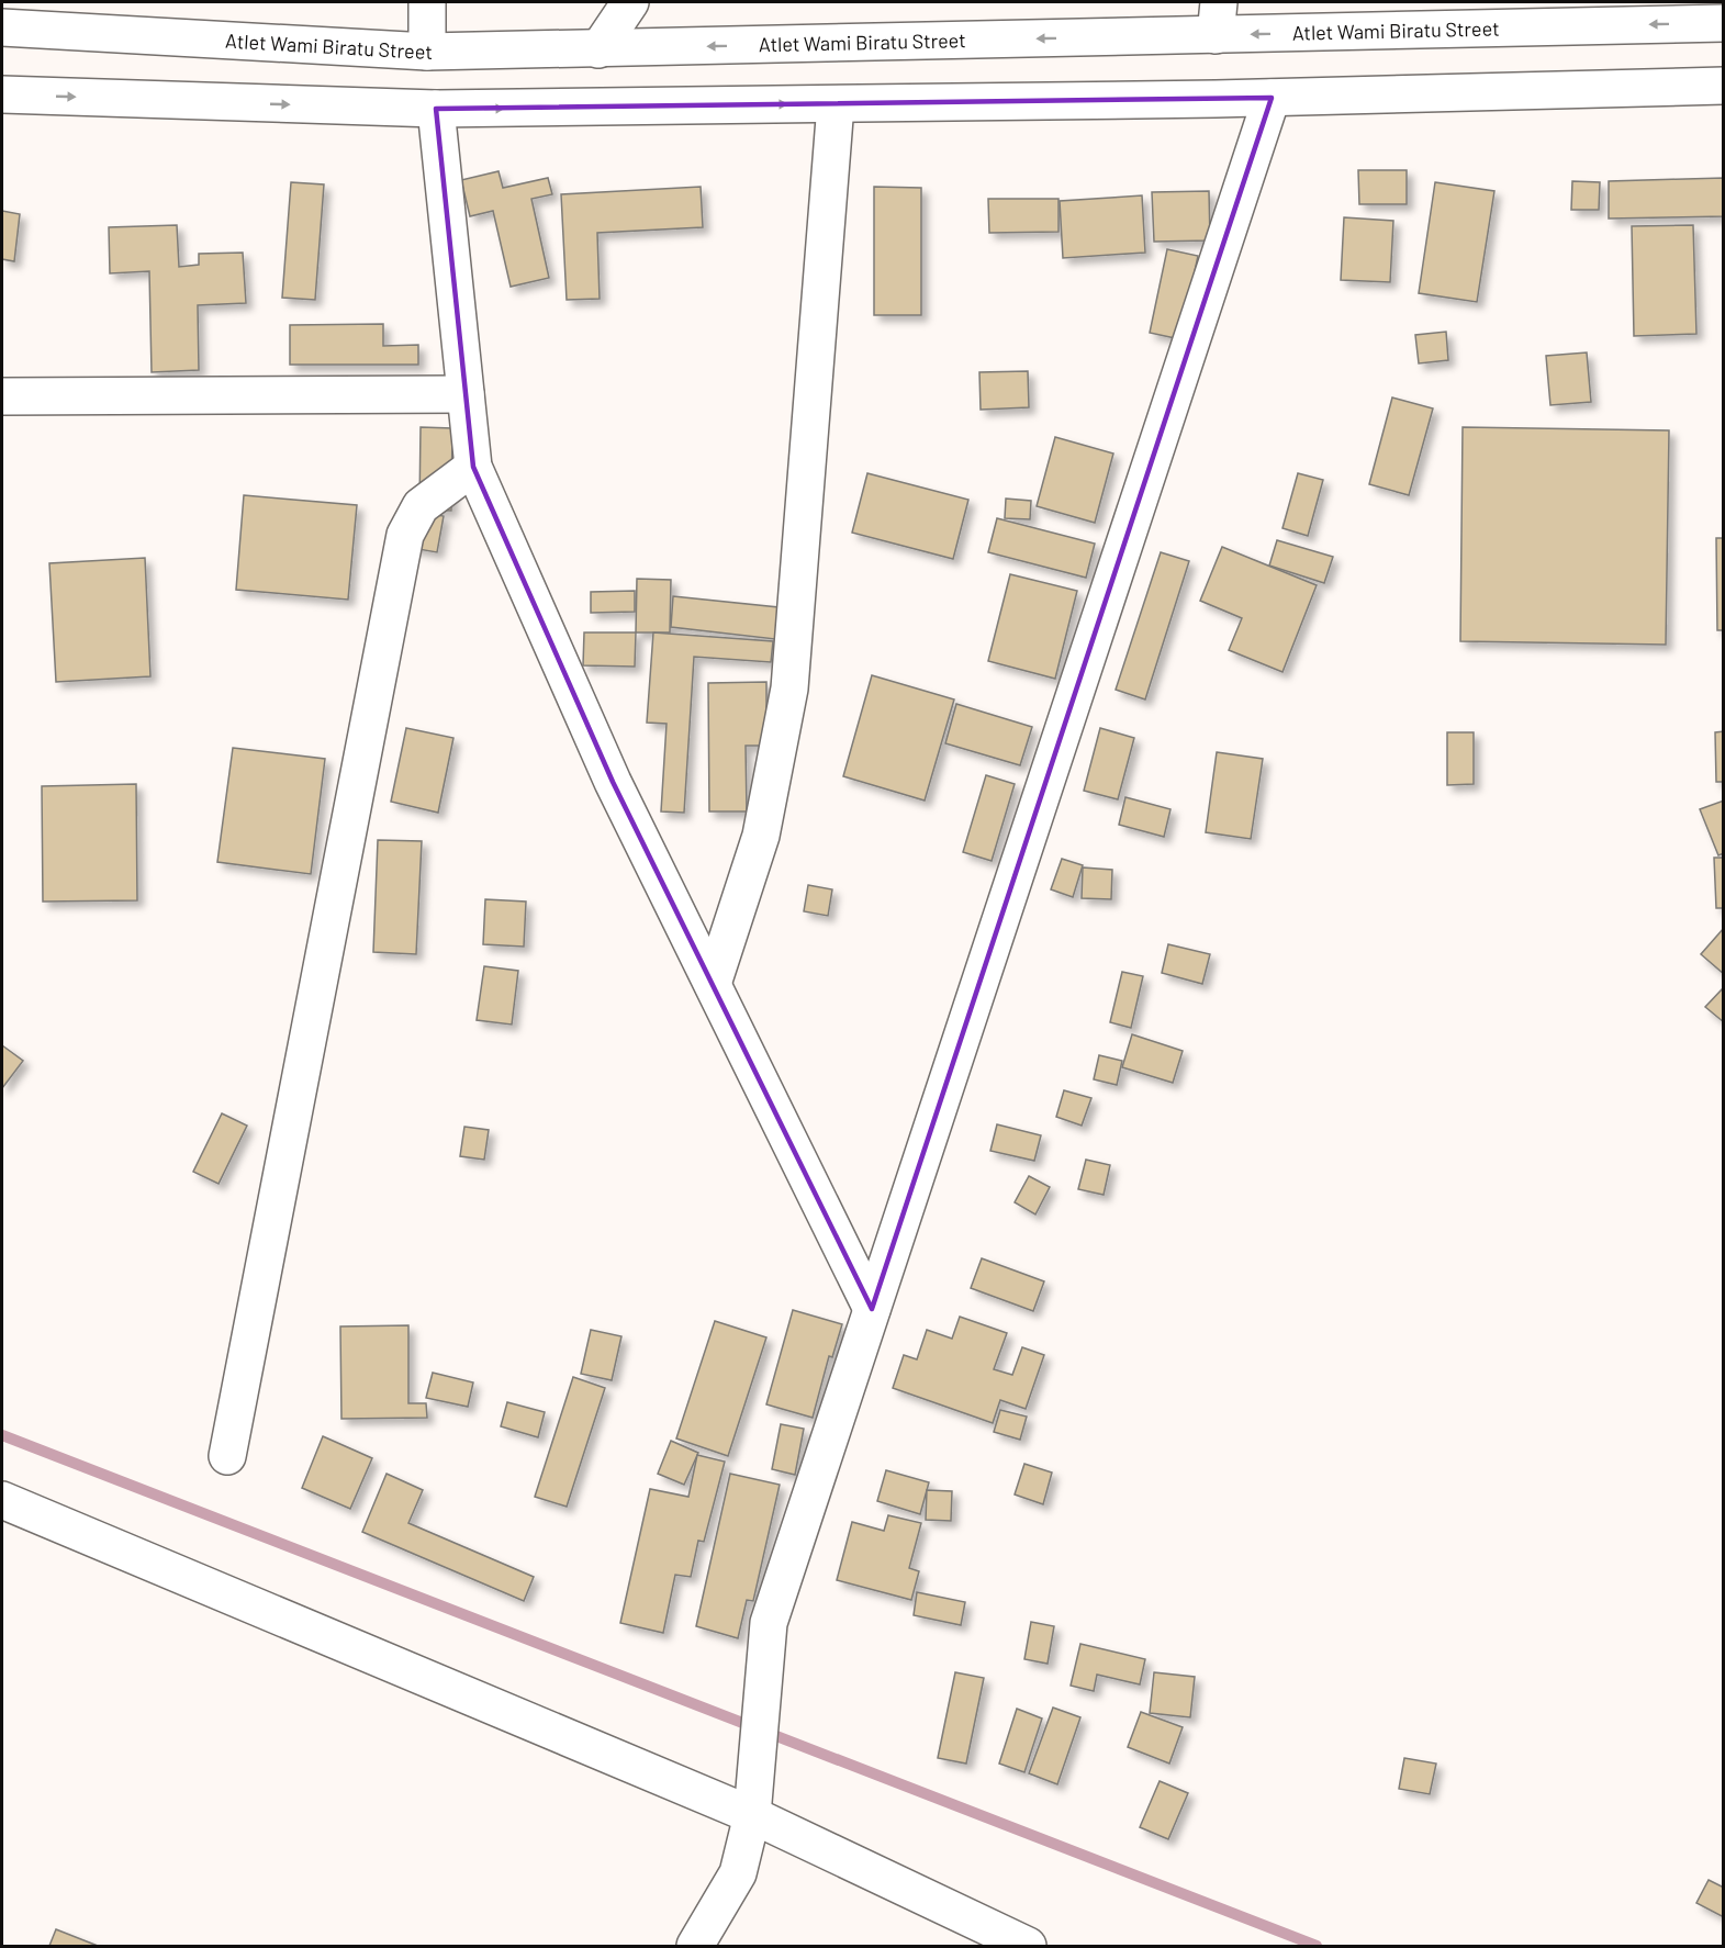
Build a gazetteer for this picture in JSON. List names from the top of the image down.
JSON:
{
  "streets": {
    "street": ["Atlet Wami Biratu Street"]
  }
}
